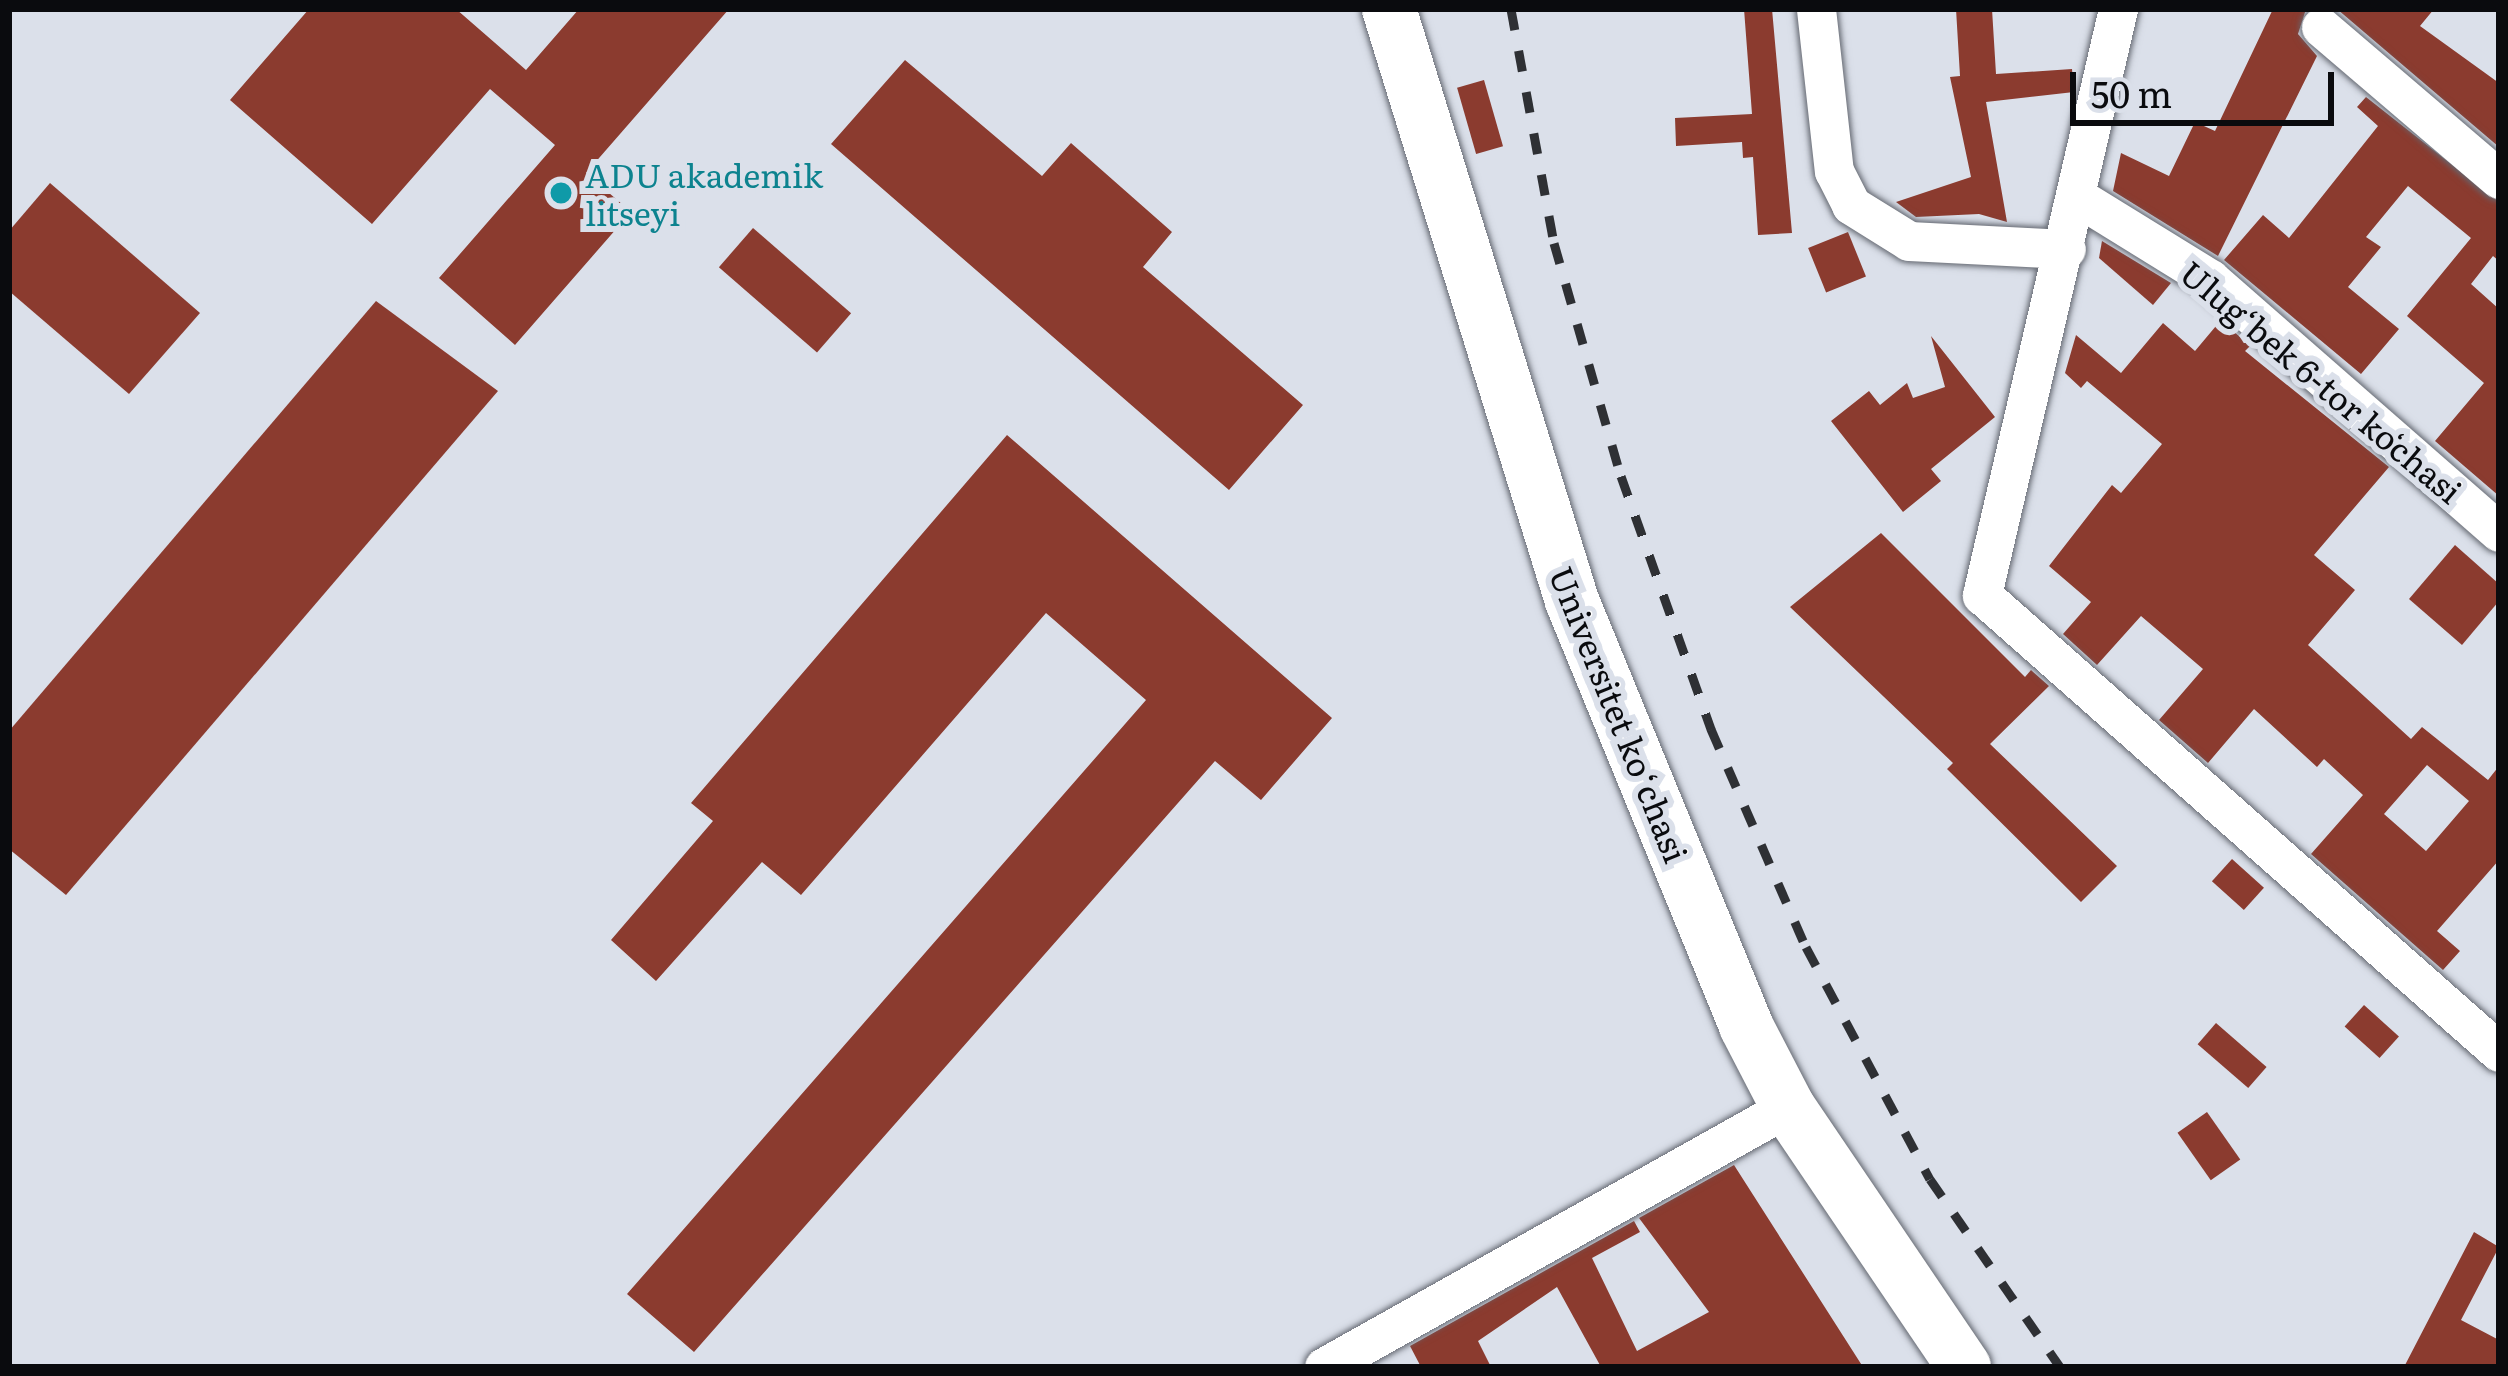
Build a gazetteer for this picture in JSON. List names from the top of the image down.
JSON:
{
  "streets": {
    "main road": ["Universitet kо‘chasi"],
    "street": ["Ulug‘bek 6-tor koʻchasi"]
  },
  "places": ["ADU akademik litseyi"],
  "scale_bar": "50 m"
}
